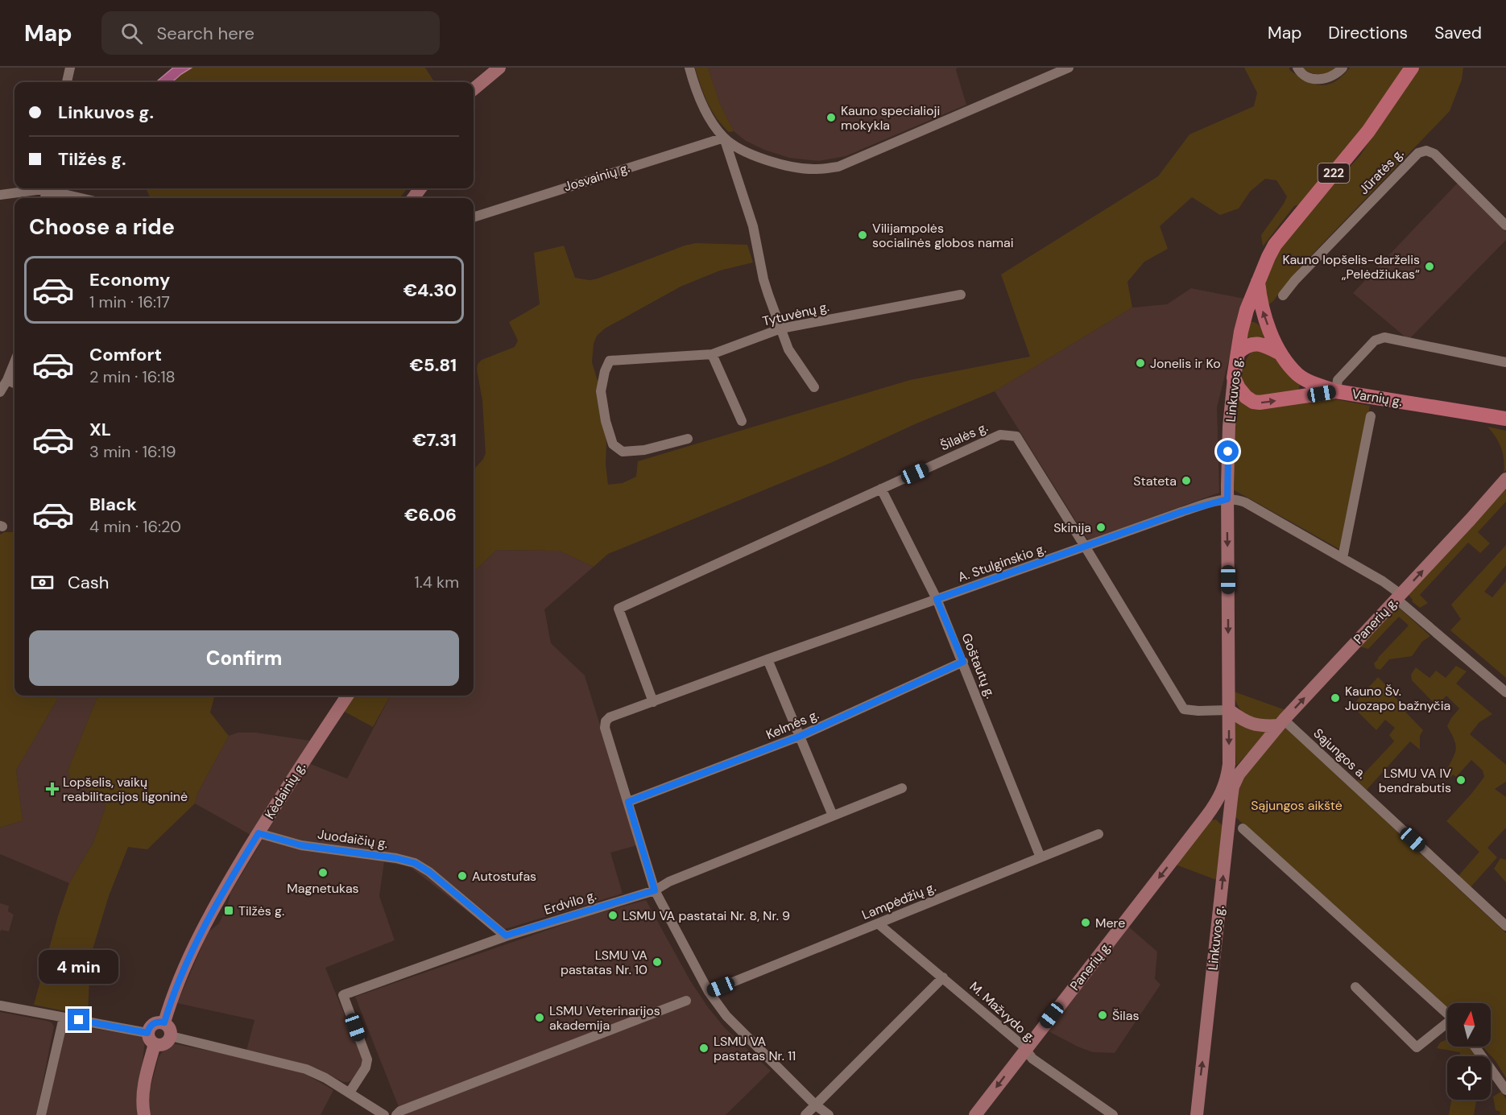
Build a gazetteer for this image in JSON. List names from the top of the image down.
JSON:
{
  "streets": {
    "main road": ["222", "Linkuvos g.", "Varnių g."],
    "street": [
      "Jūratės g.",
      "Josvainių g.",
      "Tytuvėnų g.",
      "Šilalės g.",
      "A. Stulginskio g.",
      "Panerių g.",
      "Goštautų g.",
      "Kelmės g.",
      "Sąjungos a.",
      "Kėdainių g.",
      "Juodaičių g.",
      "Lampėdžių g.",
      "Erdvilo g.",
      "M. Mažvydo g."
    ]
  },
  "crossings": [
    ["Linkuvos g.", "Varnių g."],
    ["Linkuvos g.", "Šilalės g."],
    ["Linkuvos g.", "A. Stulginskio g."],
    ["Linkuvos g.", "Panerių g."],
    ["Šilalės g.", "A. Stulginskio g."],
    ["Šilalės g.", "Goštautų g."],
    ["A. Stulginskio g.", "Goštautų g."],
    ["A. Stulginskio g.", "Kelmės g."],
    ["Panerių g.", "Sąjungos a."],
    ["Panerių g.", "M. Mažvydo g."],
    ["Goštautų g.", "Kelmės g."],
    ["Goštautų g.", "Lampėdžių g."],
    ["Kėdainių g.", "Juodaičių g."],
    ["Juodaičių g.", "Erdvilo g."],
    ["Lampėdžių g.", "M. Mažvydo g."]
  ],
  "parks": ["Sąjungos aikštė"],
  "places": {
    "other": [
      "Kauno specialioji mokykla",
      "Vilijampolės socialinės globos namai",
      "Kauno lopšelis-darželis „Pelėdžiukas“",
      "Jonelis ir Ko",
      "Stateta",
      "Skinija",
      "Kauno Šv. Juozapo bažnyčia",
      "LSMU VA IV bendrabutis",
      "Magnetukas",
      "Autostufas",
      "LSMU VA pastatai Nr. 8, Nr. 9",
      "Mere",
      "LSMU VA pastatas Nr. 10",
      "Šilas",
      "LSMU Veterinarijos akademija",
      "LSMU VA pastatas Nr. 11"
    ],
    "health": ["Lopšelis, vaikų reabilitacijos ligoninė"],
    "transit": ["Tilžės g."]
  },
  "north": "top",
  "page": {
    "header": "Map",
    "search": "Search here",
    "nav": ["Map", "Directions", "Saved"],
    "banner": ["Linkuvos g.", "Tilžės g."],
    "heading": "Choose a ride",
    "list": [
      {
        "name": "Economy",
        "note": "1 min · 16:17",
        "value": "€4.30"
      },
      {
        "name": "Comfort",
        "note": "2 min · 16:18",
        "value": "€5.81"
      },
      {
        "name": "XL",
        "note": "3 min · 16:19",
        "value": "€7.31"
      },
      {
        "name": "Black",
        "note": "4 min · 16:20",
        "value": "€6.06"
      }
    ],
    "pay": ["Cash", "1.4 km"],
    "buttons": "Confirm",
    "bubble": "4 min"
  }
}
